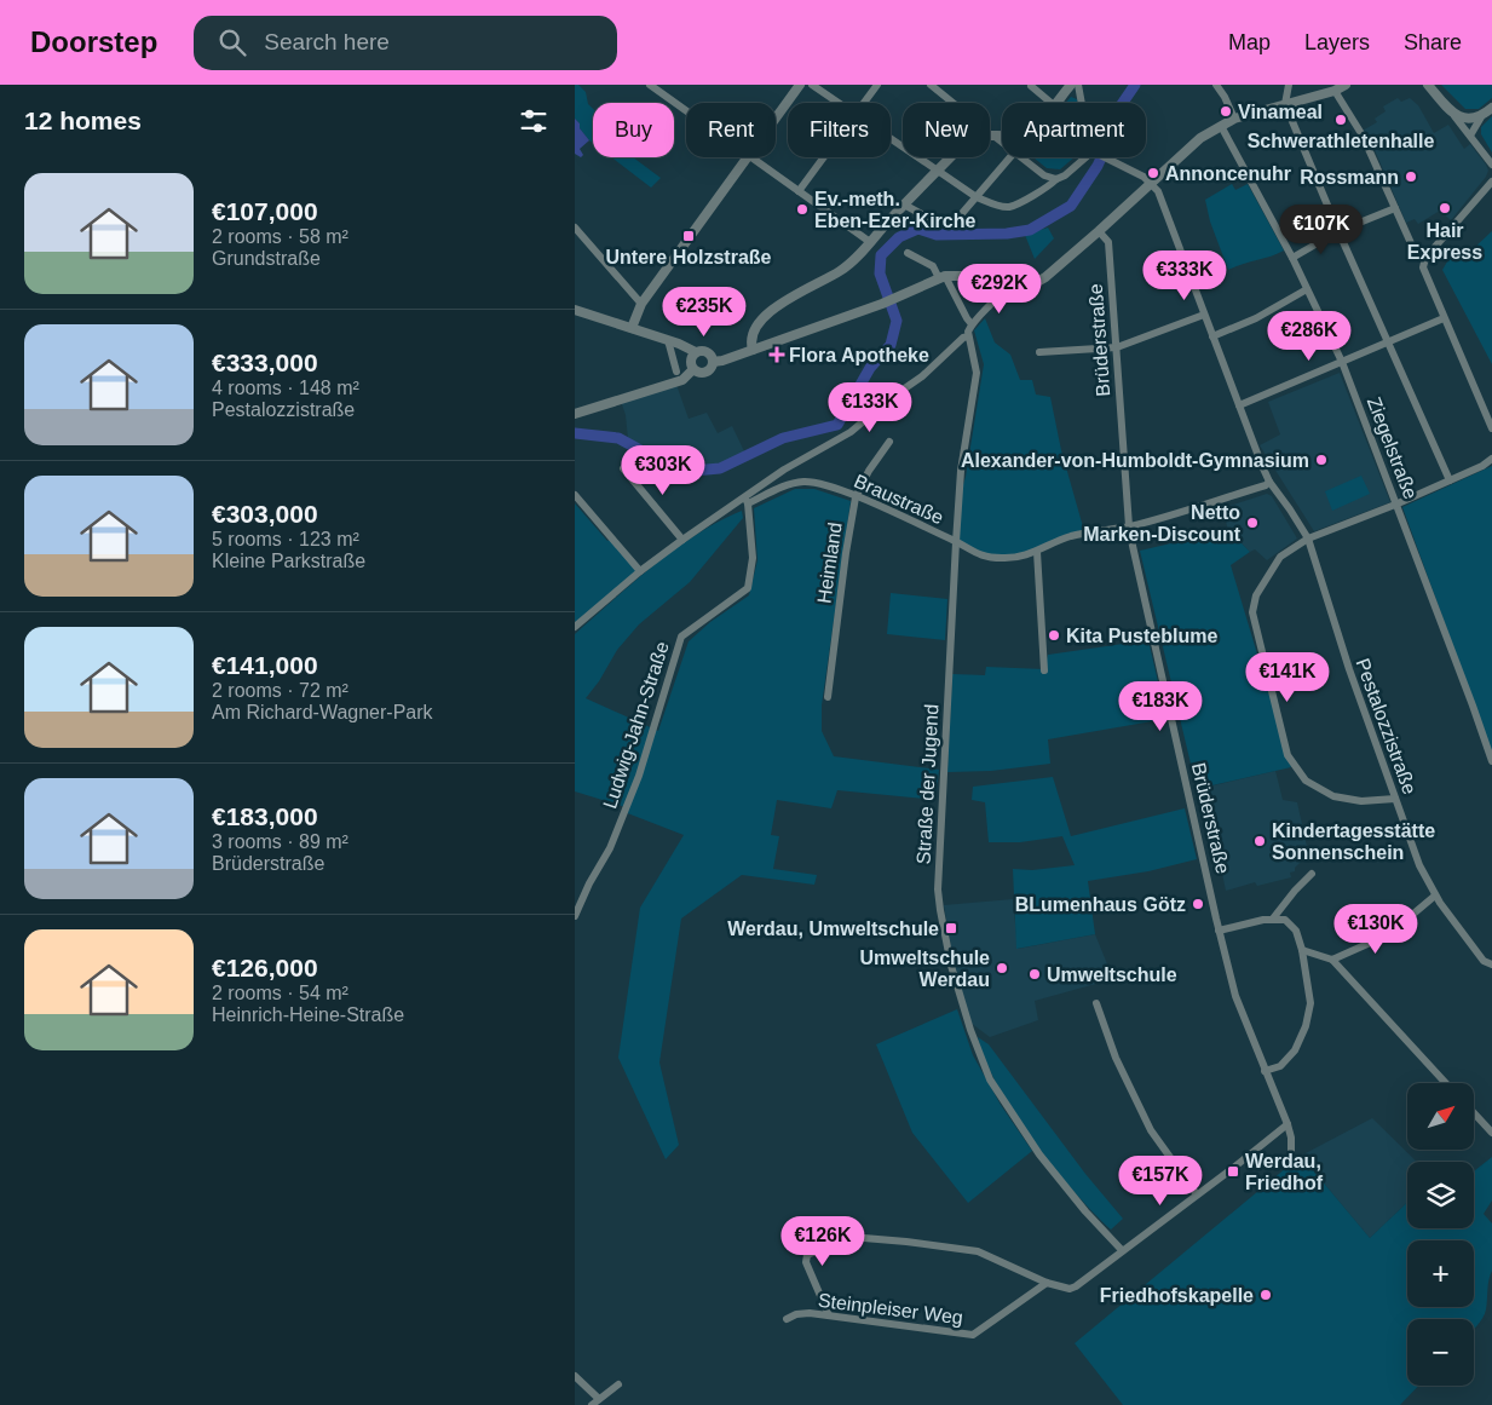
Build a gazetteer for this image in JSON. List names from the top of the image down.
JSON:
{
  "streets": {
    "street": [
      "Brüderstraße",
      "Ziegelstraße",
      "Braustraße",
      "Heimland",
      "Ludwig-Jahn-Straße",
      "Pestalozzistraße",
      "Straße der Jugend",
      "Steinpleiser Weg"
    ]
  },
  "crossings": [
    ["Brüderstraße", "Braustraße"],
    ["Braustraße", "Heimland"],
    ["Braustraße", "Ludwig-Jahn-Straße"],
    ["Braustraße", "Pestalozzistraße"],
    ["Braustraße", "Straße der Jugend"]
  ],
  "places": {
    "other": [
      "Vinameal",
      "Schwerathletenhalle",
      "Annoncenuhr",
      "Rossmann",
      "Hair Express",
      "Ev.-meth. Eben-Ezer-Kirche",
      "Alexander-von-Humboldt-Gymnasium",
      "Netto Marken-Discount",
      "Kita Pusteblume",
      "Kindertagesstätte Sonnenschein",
      "BLumenhaus Götz",
      "Umweltschule Werdau",
      "Umweltschule",
      "Friedhofskapelle"
    ],
    "transit": ["Untere Holzstraße", "Werdau, Umweltschule", "Werdau, Friedhof"],
    "health": ["Flora Apotheke"]
  },
  "north": "top right",
  "page": {
    "header": "Doorstep",
    "search": "Search here",
    "nav": ["Map", "Layers", "Share"],
    "heading": "12 homes",
    "chip": [
      "Buy",
      "Rent",
      "Filters",
      "New",
      "Apartment"
    ],
    "list": [
      {
        "name": "€107,000",
        "note": "2 rooms · 58 m² · Grundstraße"
      },
      {
        "name": "€333,000",
        "note": "4 rooms · 148 m² · Pestalozzistraße"
      },
      {
        "name": "€303,000",
        "note": "5 rooms · 123 m² · Kleine Parkstraße"
      },
      {
        "name": "€141,000",
        "note": "2 rooms · 72 m² · Am Richard-Wagner-Park"
      },
      {
        "name": "€183,000",
        "note": "3 rooms · 89 m² · Brüderstraße"
      },
      {
        "name": "€126,000",
        "note": "2 rooms · 54 m² · Heinrich-Heine-Straße"
      }
    ],
    "price": [
      "€107K",
      "€333K",
      "€292K",
      "€235K",
      "€286K",
      "€133K",
      "€303K",
      "€141K",
      "€183K",
      "€130K",
      "€157K",
      "€126K"
    ],
    "map_buttons": ["+", "−"]
  }
}
